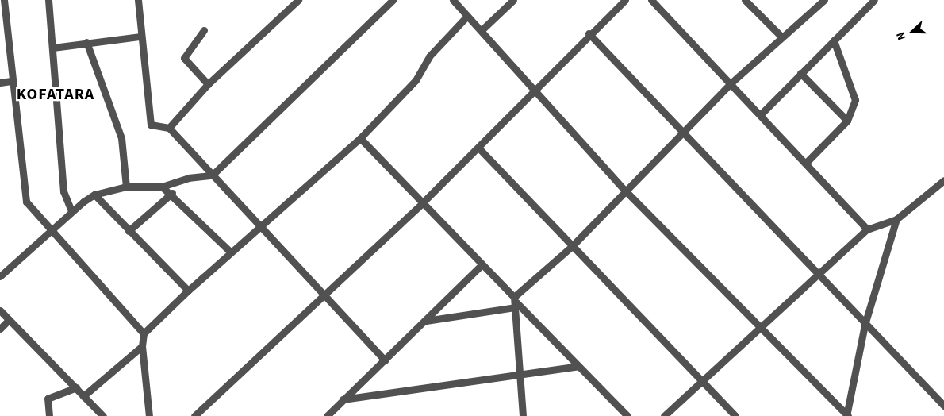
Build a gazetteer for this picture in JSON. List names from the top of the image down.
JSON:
{
  "districts": ["KOFATARA"],
  "north": "left"
}
